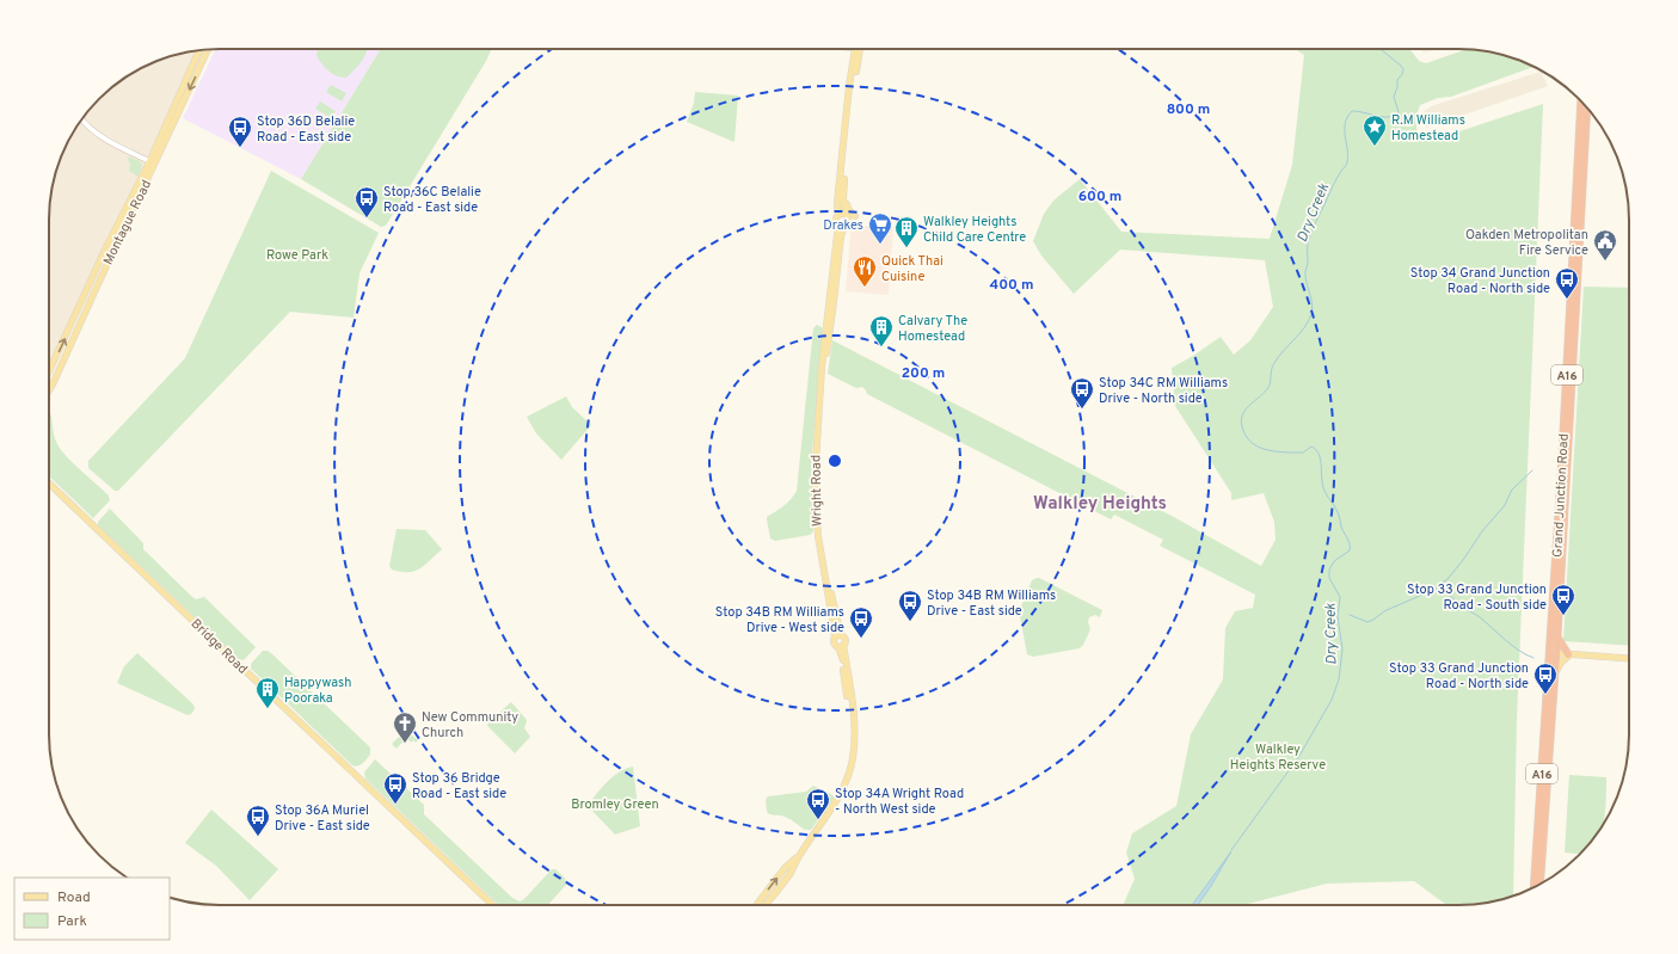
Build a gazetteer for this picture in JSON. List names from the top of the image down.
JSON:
{
  "streets": {
    "highway": ["A16", "Grand Junction Road"],
    "main road": ["Montague Road", "Wright Road", "Bridge Road"]
  },
  "districts": ["Walkley Heights"],
  "water": ["Dry Creek"],
  "parks": ["Rowe Park", "Walkley Heights Reserve", "Bromley Green"],
  "places": {
    "place": ["R.M Williams Homestead"],
    "bus stop": [
      "Stop 36D Belalie Road - East side",
      "Stop 36C Belalie Road - East side",
      "Stop 34 Grand Junction Road - North side",
      "Stop 34C RM Williams Drive - North side",
      "Stop 33 Grand Junction Road - South side",
      "Stop 34B RM Williams Drive - East side",
      "Stop 34B RM Williams Drive - West side",
      "Stop 33 Grand Junction Road - North side",
      "Stop 36 Bridge Road - East side",
      "Stop 34A Wright Road - North West side",
      "Stop 36A Muriel Drive - East side"
    ],
    "supermarket": ["Drakes"],
    "building": ["Walkley Heights Child Care Centre", "Calvary The Homestead", "Happywash Pooraka"],
    "public building": ["Oakden Metropolitan Fire Service"],
    "restaurant": ["Quick Thai Cuisine"],
    "church": ["New Community Church"]
  },
  "legend": ["Road", "Park"],
  "rings": [
    "800 m",
    "600 m",
    "400 m",
    "200 m"
  ]
}
